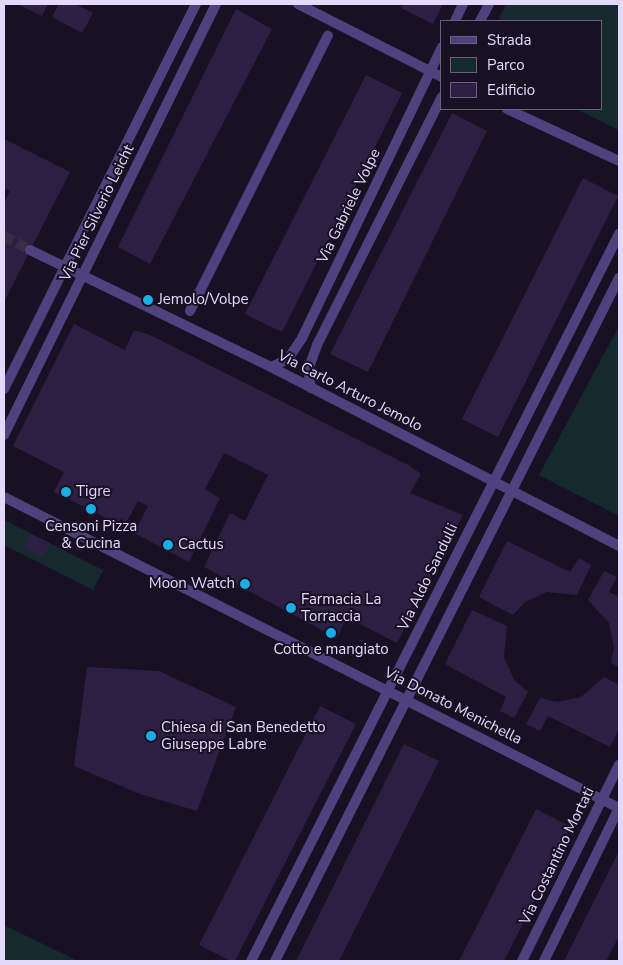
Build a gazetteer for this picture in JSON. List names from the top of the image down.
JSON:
{
  "streets": {
    "street": [
      "Via Gabriele Volpe",
      "Via Pier Silverio Leicht",
      "Via Carlo Arturo Jemolo",
      "Via Aldo Sandulli",
      "Via Donato Menichella",
      "Via Costantino Mortati"
    ]
  },
  "crossings": [
    ["Via Gabriele Volpe", "Via Carlo Arturo Jemolo"],
    ["Via Pier Silverio Leicht", "Via Carlo Arturo Jemolo"],
    ["Via Carlo Arturo Jemolo", "Via Aldo Sandulli"],
    ["Via Aldo Sandulli", "Via Donato Menichella"],
    ["Via Donato Menichella", "Via Costantino Mortati"]
  ],
  "places": [
    "Jemolo/Volpe",
    "Tigre",
    "Censoni Pizza & Cucina",
    "Cactus",
    "Moon Watch",
    "Farmacia La Torraccia",
    "Cotto e mangiato",
    "Chiesa di San Benedetto Giuseppe Labre"
  ],
  "legend": ["Strada", "Parco", "Edificio"]
}
